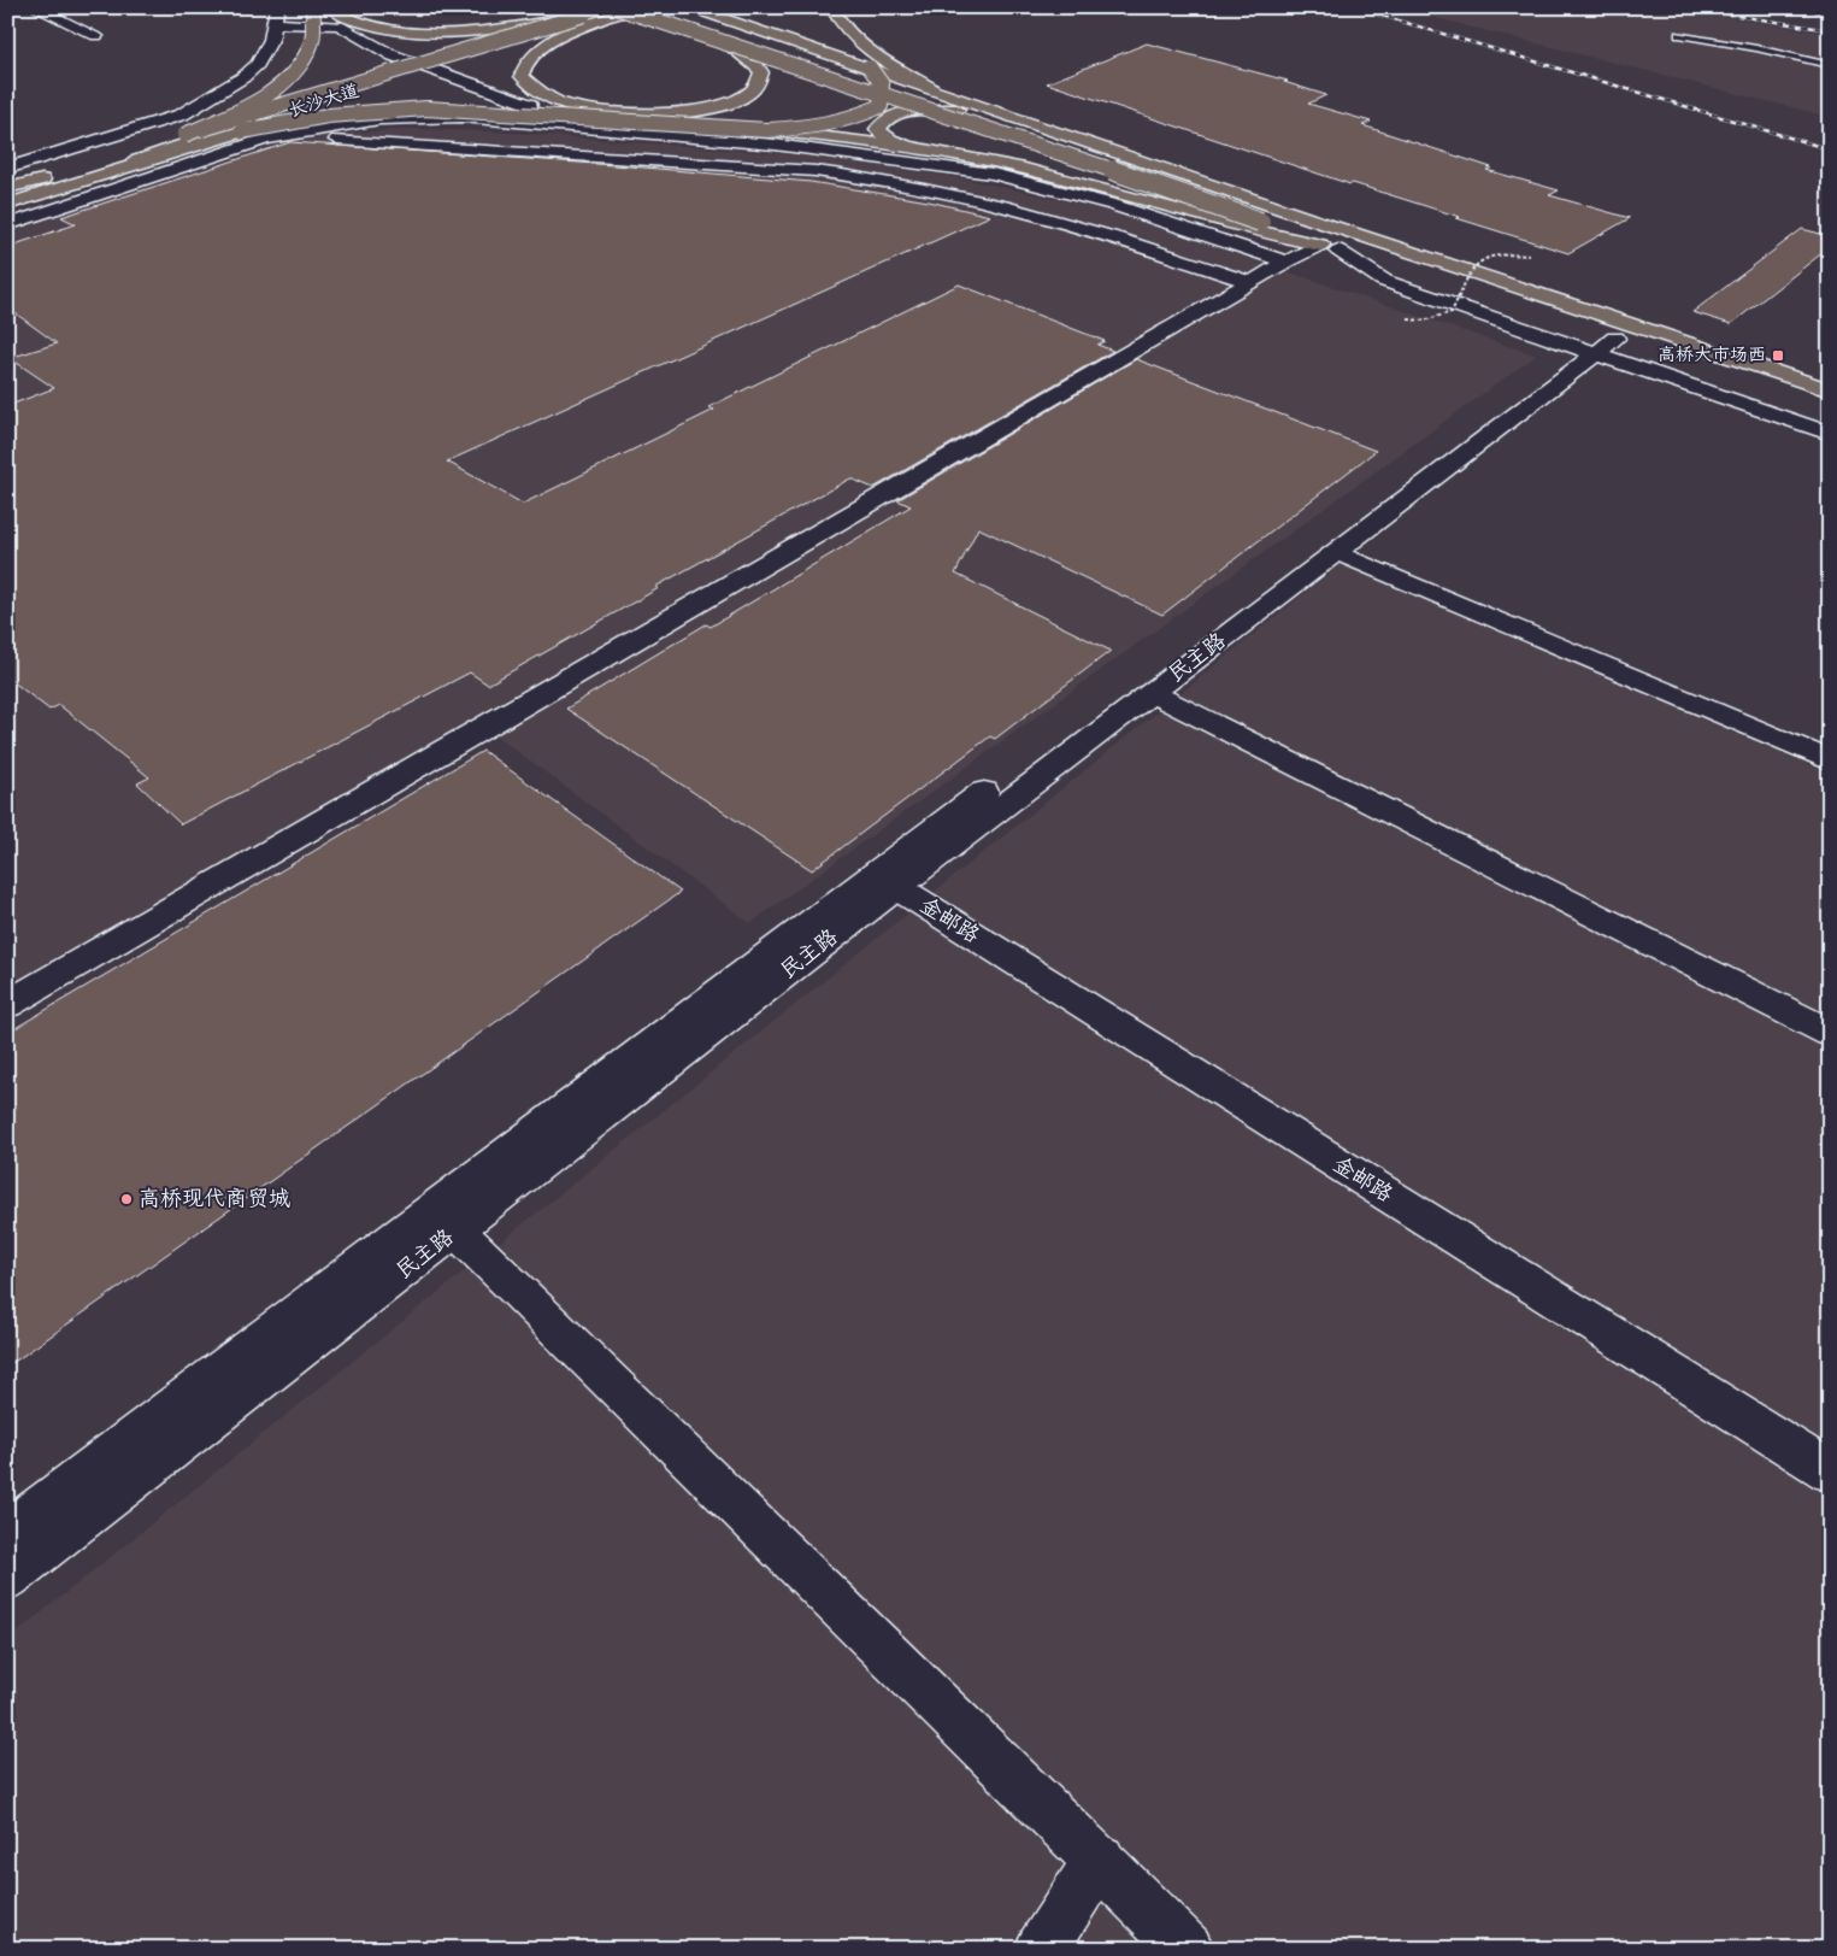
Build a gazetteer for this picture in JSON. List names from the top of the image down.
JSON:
{
  "streets": {
    "main road": ["长沙大道"],
    "street": ["民主路", "金邮路"]
  },
  "crossings": [
    ["民主路", "金邮路"]
  ],
  "places": {
    "transit": ["高桥大市场西"],
    "other": ["高桥现代商贸城"]
  }
}
